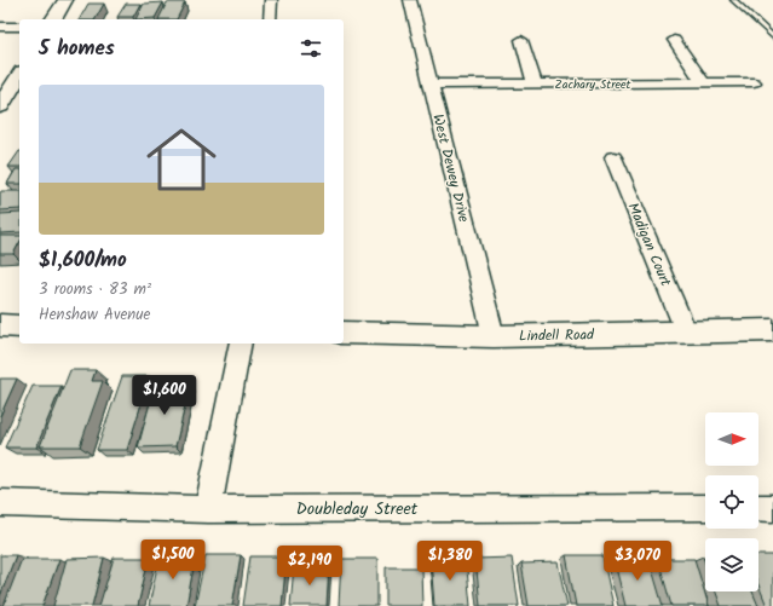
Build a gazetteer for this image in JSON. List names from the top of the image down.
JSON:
{
  "streets": {
    "street": [
      "Zachary Street",
      "West Dewey Drive",
      "Madigan Court",
      "Lindell Road",
      "Doubleday Street"
    ]
  },
  "crossings": [
    ["Zachary Street", "West Dewey Drive"],
    ["West Dewey Drive", "Lindell Road"],
    ["Madigan Court", "Lindell Road"]
  ],
  "north": "right",
  "page": {
    "heading": "5 homes",
    "list": [
      {
        "name": "$1,600/mo",
        "note": "3 rooms · 83 m² · Henshaw Avenue"
      }
    ],
    "price": [
      "$1,600",
      "$1,500",
      "$1,380",
      "$3,070",
      "$2,190"
    ]
  }
}
